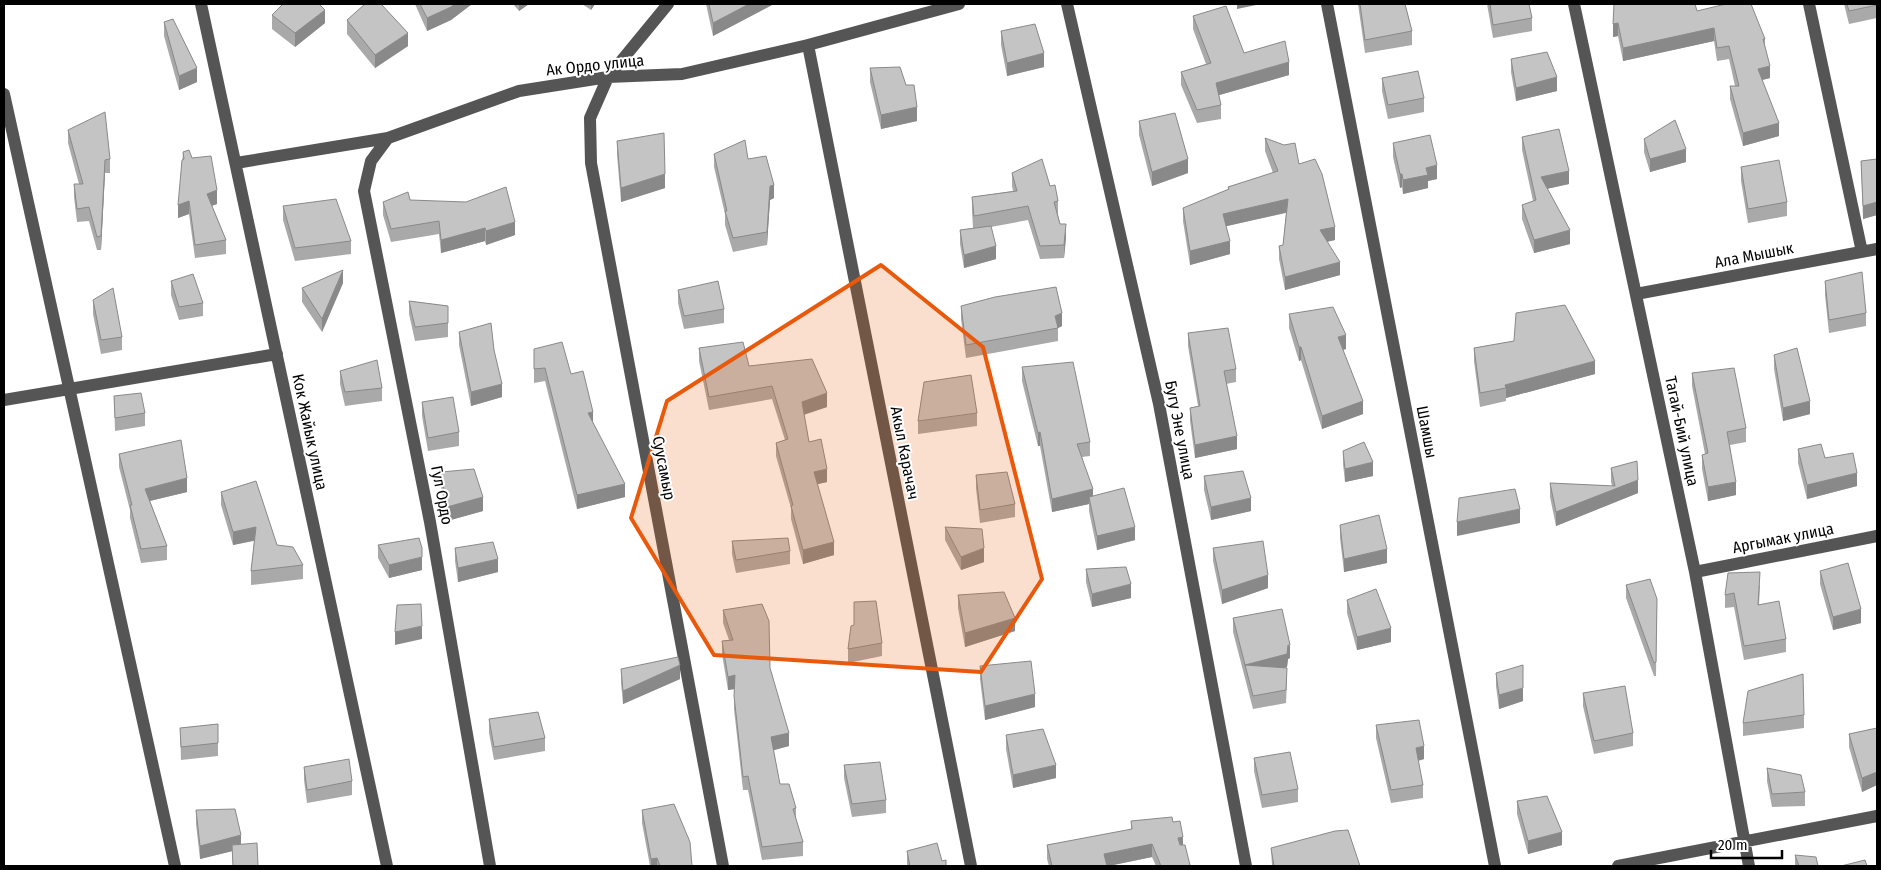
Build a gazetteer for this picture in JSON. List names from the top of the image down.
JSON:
{
  "streets": {
    "street": [
      "Ак Ордо улица",
      "Ала Мышык",
      "Бугу Эне улица",
      "Тагай-Бий улица",
      "Кок Жайык улица",
      "Шамшы",
      "Акыл Карачач",
      "Суусамыр",
      "Гул Ордо",
      "Аргымак улица"
    ]
  },
  "crossings": [
    ["Ак Ордо улица", "Кок Жайык улица"],
    ["Ак Ордо улица", "Акыл Карачач"],
    ["Ак Ордо улица", "Суусамыр"],
    ["Ак Ордо улица", "Гул Ордо"],
    ["Ала Мышык", "Тагай-Бий улица"],
    ["Тагай-Бий улица", "Аргымак улица"]
  ],
  "scale_bar": "20 m"
}
